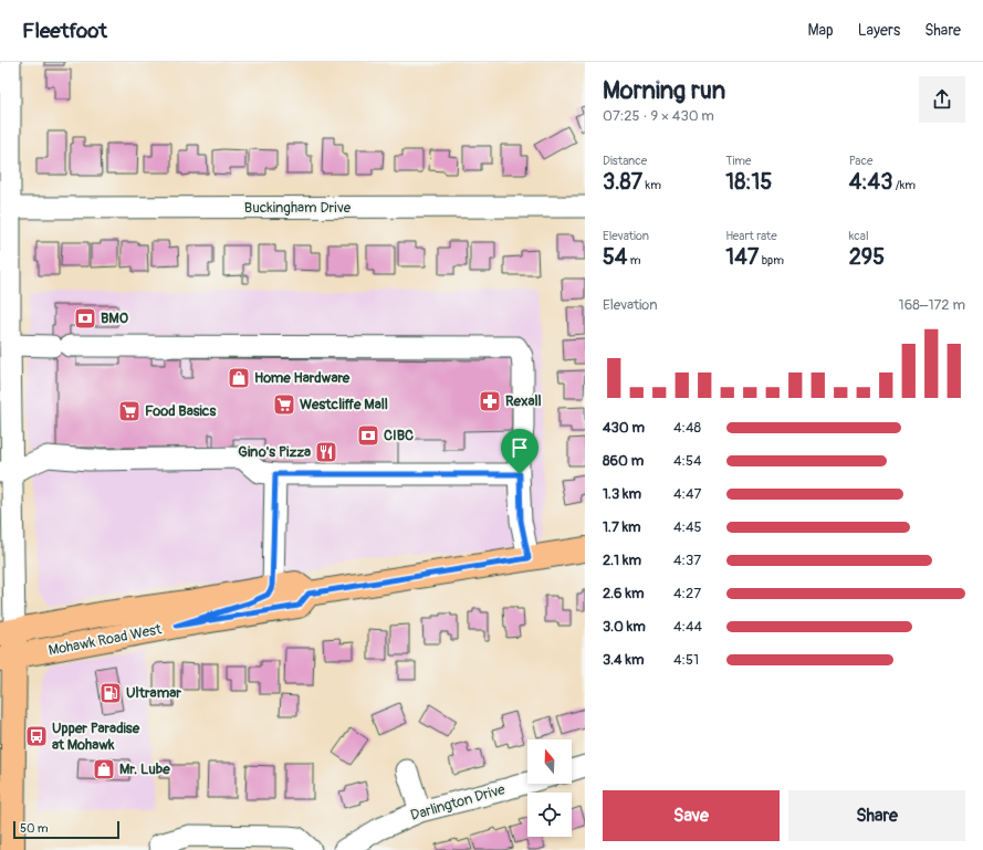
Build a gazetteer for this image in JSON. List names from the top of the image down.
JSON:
{
  "streets": {
    "main road": ["Mohawk Road West"],
    "street": ["Buckingham Drive", "Darlington Drive"]
  },
  "places": {
    "bank": ["BMO", "CIBC"],
    "shop": ["Home Hardware", "Mr. Lube"],
    "pharmacy": ["Rexall"],
    "supermarket": ["Westcliffe Mall", "Food Basics"],
    "restaurant": ["Gino's Pizza"],
    "fuel station": ["Ultramar"],
    "bus stop": ["Upper Paradise at Mohawk"]
  },
  "scale_bar": "50 m",
  "north": "top",
  "page": {
    "header": "Fleetfoot",
    "nav": ["Map", "Layers", "Share"],
    "heading": ["Morning run", "07:25 · 9 × 430 m"],
    "stats": [
      ["Distance", "3.87 km"],
      ["Time", "18:15"],
      ["Pace", "4:43 /km"],
      ["Elevation", "54 m"],
      ["Heart rate", "147 bpm"],
      ["kcal", "295"]
    ],
    "chart": ["Elevation", "168–172 m"],
    "list": [
      {
        "name": "430 m",
        "note": "4:48"
      },
      {
        "name": "860 m",
        "note": "4:54"
      },
      {
        "name": "1.3 km",
        "note": "4:47"
      },
      {
        "name": "1.7 km",
        "note": "4:45"
      },
      {
        "name": "2.1 km",
        "note": "4:37"
      },
      {
        "name": "2.6 km",
        "note": "4:27"
      },
      {
        "name": "3.0 km",
        "note": "4:44"
      },
      {
        "name": "3.4 km",
        "note": "4:51"
      }
    ],
    "buttons": ["Save", "Share"],
    "scale": "50 m"
  }
}
